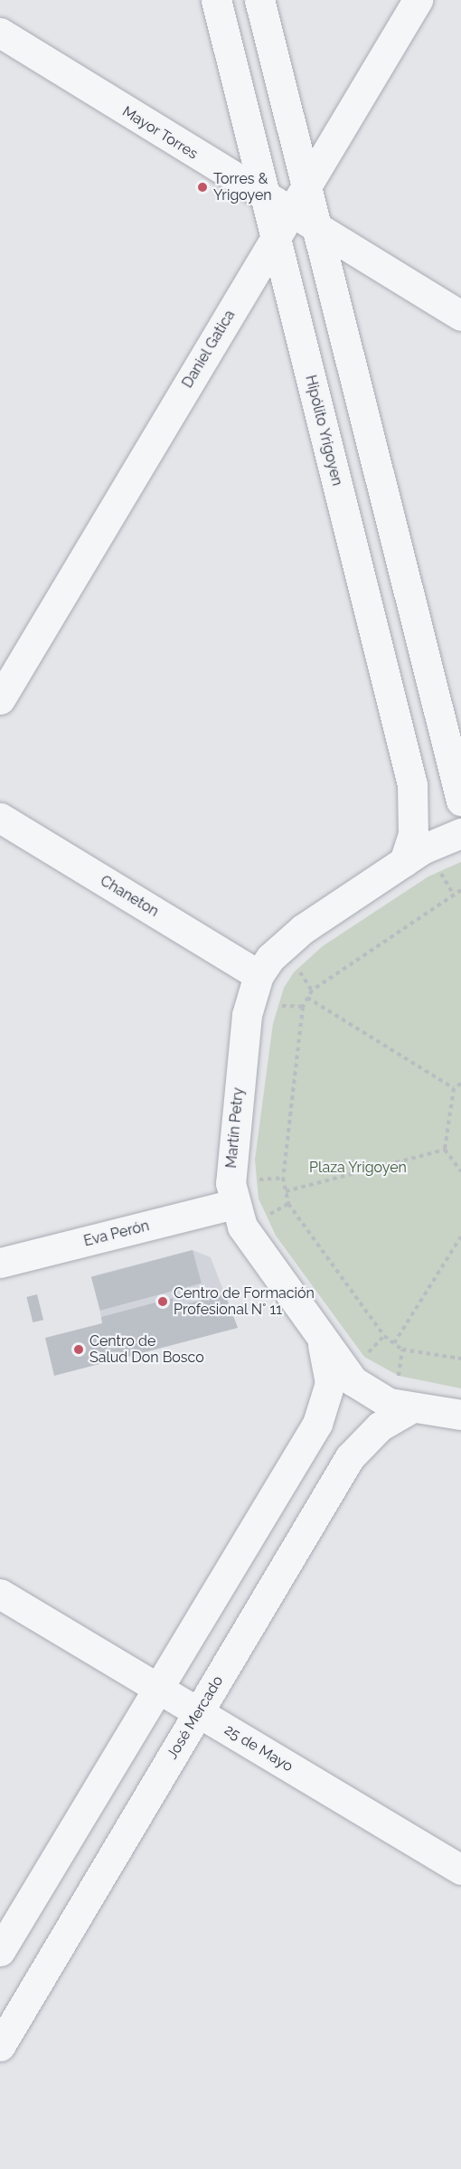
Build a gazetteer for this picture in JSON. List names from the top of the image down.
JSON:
{
  "streets": {
    "street": [
      "Mayor Torres",
      "Daniel Gatica",
      "Hipólito Yrigoyen",
      "Chaneton",
      "Martín Petry",
      "Eva Perón",
      "José Mercado",
      "25 de Mayo"
    ]
  },
  "crossings": [
    ["Mayor Torres", "Daniel Gatica"],
    ["Mayor Torres", "Hipólito Yrigoyen"],
    ["Daniel Gatica", "Hipólito Yrigoyen"],
    ["Hipólito Yrigoyen", "Martín Petry"],
    ["Chaneton", "Martín Petry"],
    ["Martín Petry", "Eva Perón"],
    ["Martín Petry", "José Mercado"],
    ["José Mercado", "25 de Mayo"]
  ],
  "parks": ["Plaza Yrigoyen"],
  "places": ["Torres & Yrigoyen", "Centro de Formación Profesional N° 11", "Centro de Salud Don Bosco"]
}
